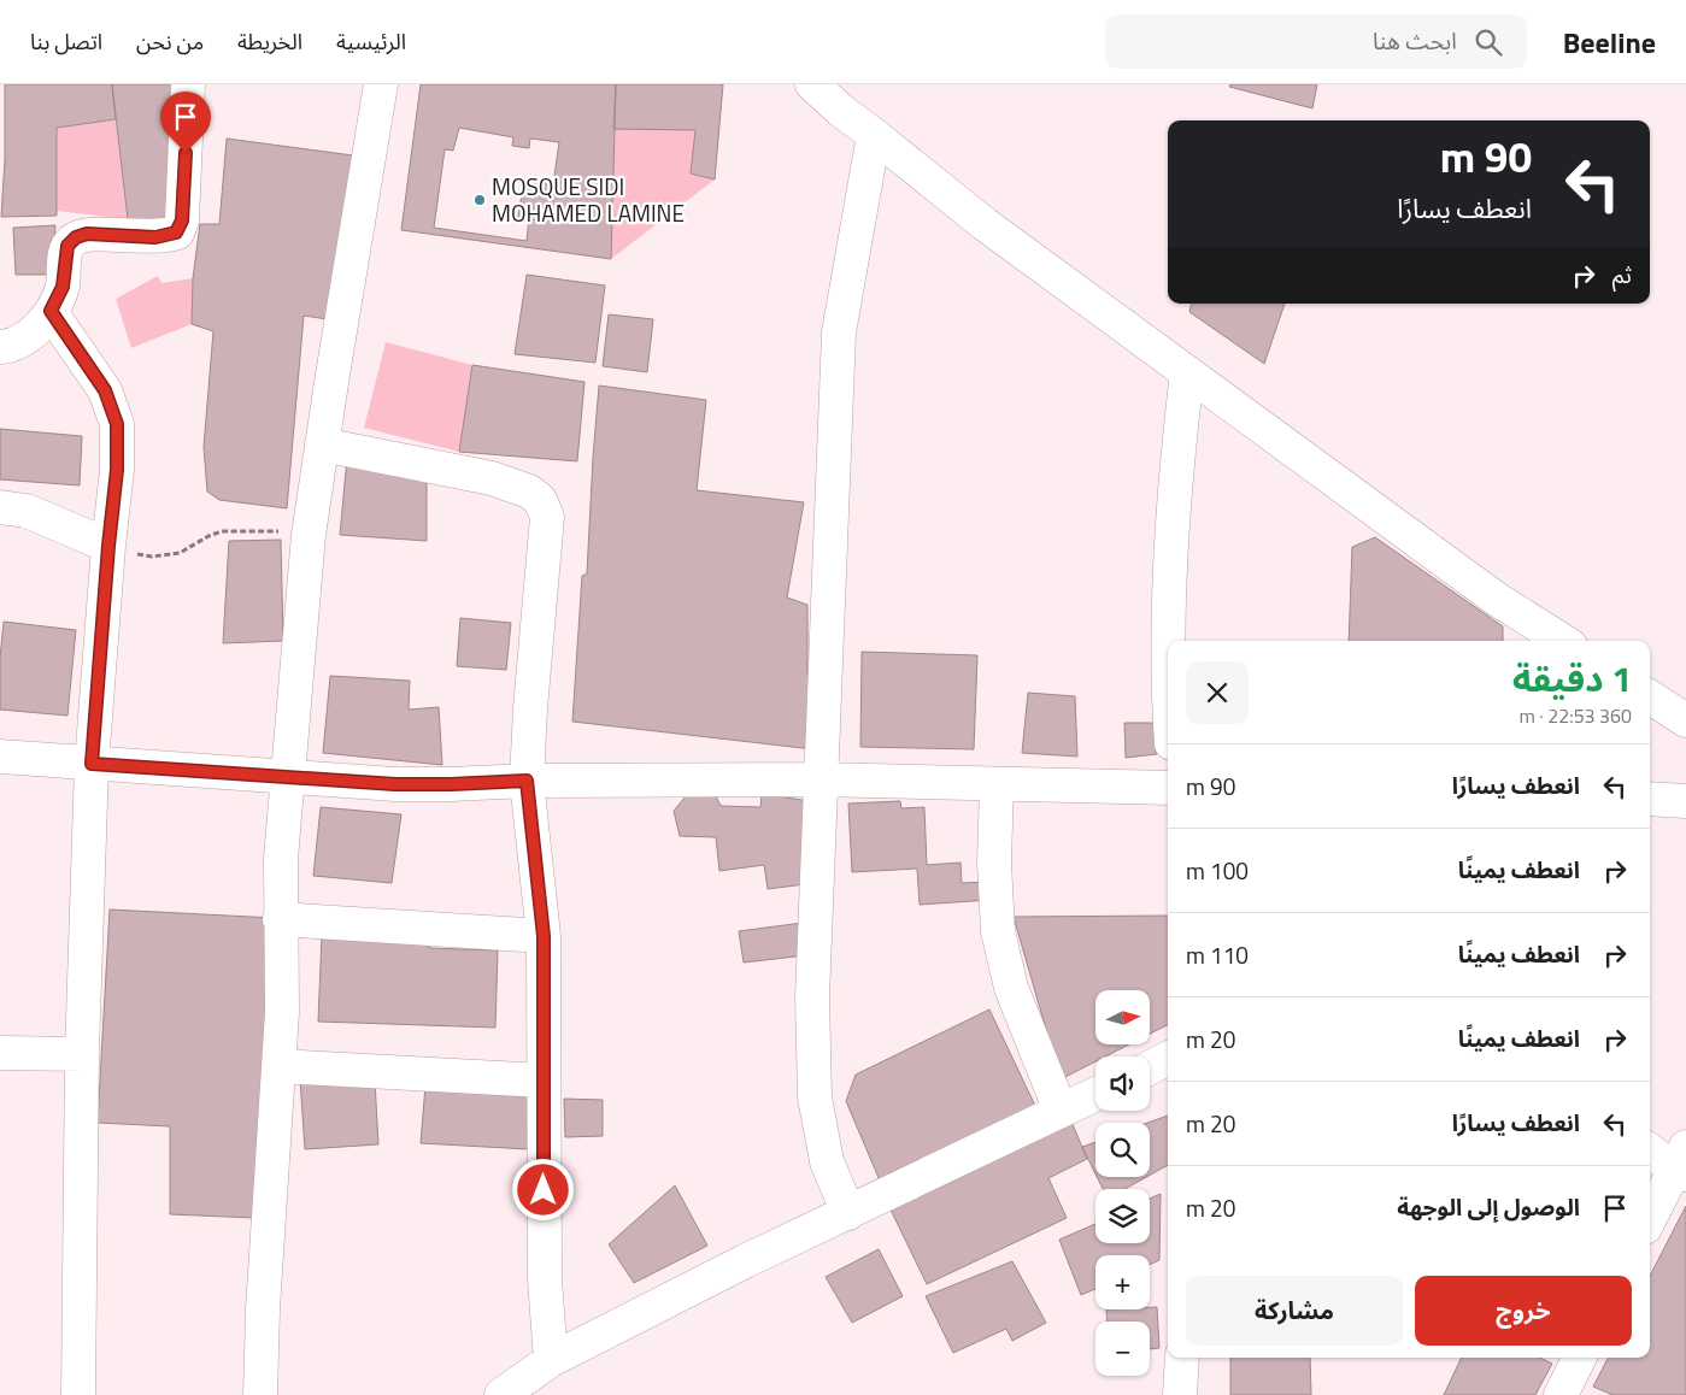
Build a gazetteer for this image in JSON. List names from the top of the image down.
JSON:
{
  "places": ["MOSQUE SIDI MOHAMED LAMINE"],
  "north": "right",
  "page": {
    "header": "Beeline",
    "search": "ابحث هنا",
    "nav": [
      "الرئيسية",
      "الخريطة",
      "من نحن",
      "اتصل بنا"
    ],
    "turn": ["90 m", "انعطف يسارًا"],
    "then": "ثم",
    "heading": ["1 دقيقة", "360 m · 22:53"],
    "list": [
      {
        "name": "انعطف يسارًا",
        "value": "90 m"
      },
      {
        "name": "انعطف يمينًا",
        "value": "100 m"
      },
      {
        "name": "انعطف يمينًا",
        "value": "110 m"
      },
      {
        "name": "انعطف يمينًا",
        "value": "20 m"
      },
      {
        "name": "انعطف يسارًا",
        "value": "20 m"
      },
      {
        "name": "الوصول إلى الوجهة",
        "value": "20 m"
      }
    ],
    "map_buttons": ["+", "−"],
    "buttons": ["خروج", "مشاركة"]
  }
}
